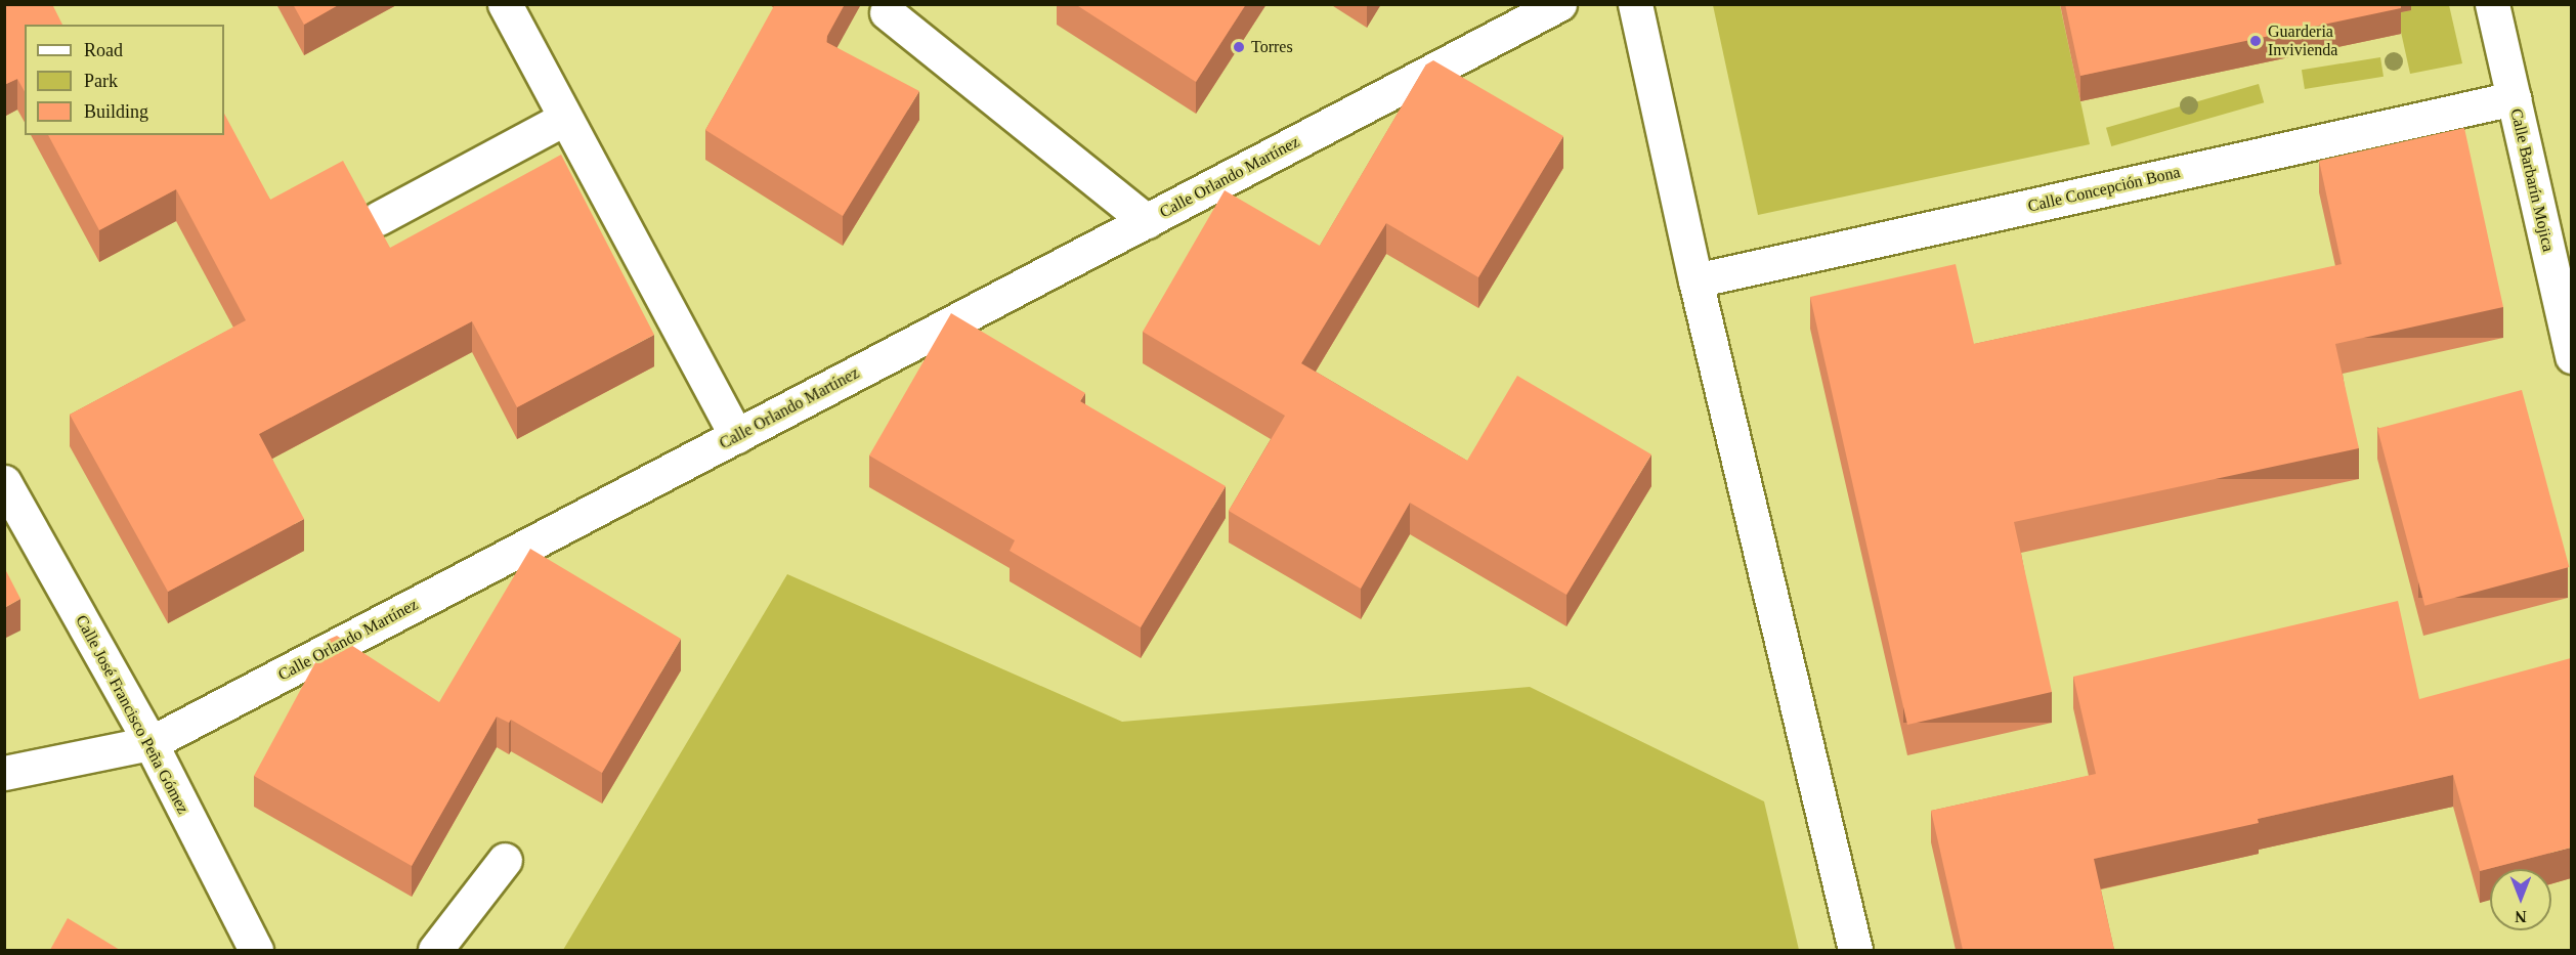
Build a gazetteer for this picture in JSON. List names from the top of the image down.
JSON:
{
  "streets": {
    "street": [
      "Calle Orlando Martínez",
      "Calle Barbarín Mojica",
      "Calle Concepción Bona",
      "Calle José Francisco Peña Gómez"
    ]
  },
  "crossings": [
    ["Calle Orlando Martínez", "Calle José Francisco Peña Gómez"],
    ["Calle Barbarín Mojica", "Calle Concepción Bona"]
  ],
  "places": ["Guarderia Invivienda", "Torres"],
  "legend": ["Road", "Park", "Building"],
  "north": "bottom"
}
